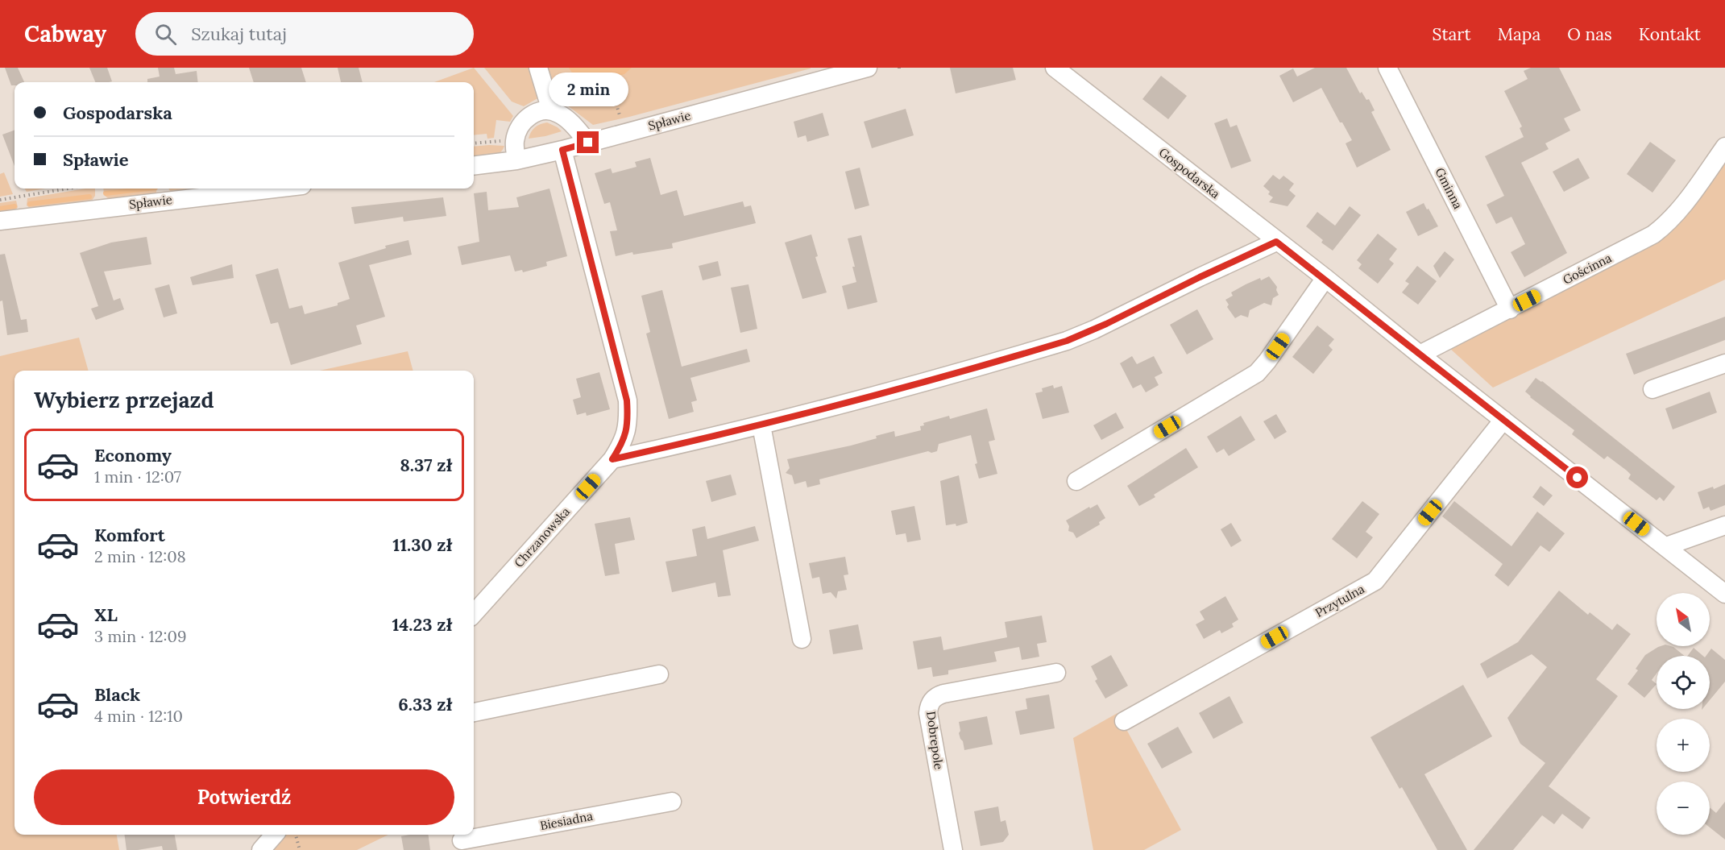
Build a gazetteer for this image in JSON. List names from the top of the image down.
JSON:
{
  "streets": {
    "street": [
      "Spławie",
      "Gospodarska",
      "Gminna",
      "Gościnna",
      "Chrzanowska",
      "Przytulna",
      "Dobrepole",
      "Biesiadna"
    ]
  },
  "crossings": [
    ["Spławie", "Chrzanowska"],
    ["Gospodarska", "Gościnna"],
    ["Gospodarska", "Przytulna"],
    ["Gminna", "Gościnna"]
  ],
  "north": "top left",
  "page": {
    "header": "Cabway",
    "search": "Szukaj tutaj",
    "nav": [
      "Start",
      "Mapa",
      "O nas",
      "Kontakt"
    ],
    "bubble": "2 min",
    "banner": ["Gospodarska", "Spławie"],
    "heading": "Wybierz przejazd",
    "list": [
      {
        "name": "Economy",
        "note": "1 min · 12:07",
        "value": "8.37 zł"
      },
      {
        "name": "Komfort",
        "note": "2 min · 12:08",
        "value": "11.30 zł"
      },
      {
        "name": "XL",
        "note": "3 min · 12:09",
        "value": "14.23 zł"
      },
      {
        "name": "Black",
        "note": "4 min · 12:10",
        "value": "6.33 zł"
      }
    ],
    "map_buttons": ["+", "−"],
    "buttons": "Potwierdź"
  }
}
